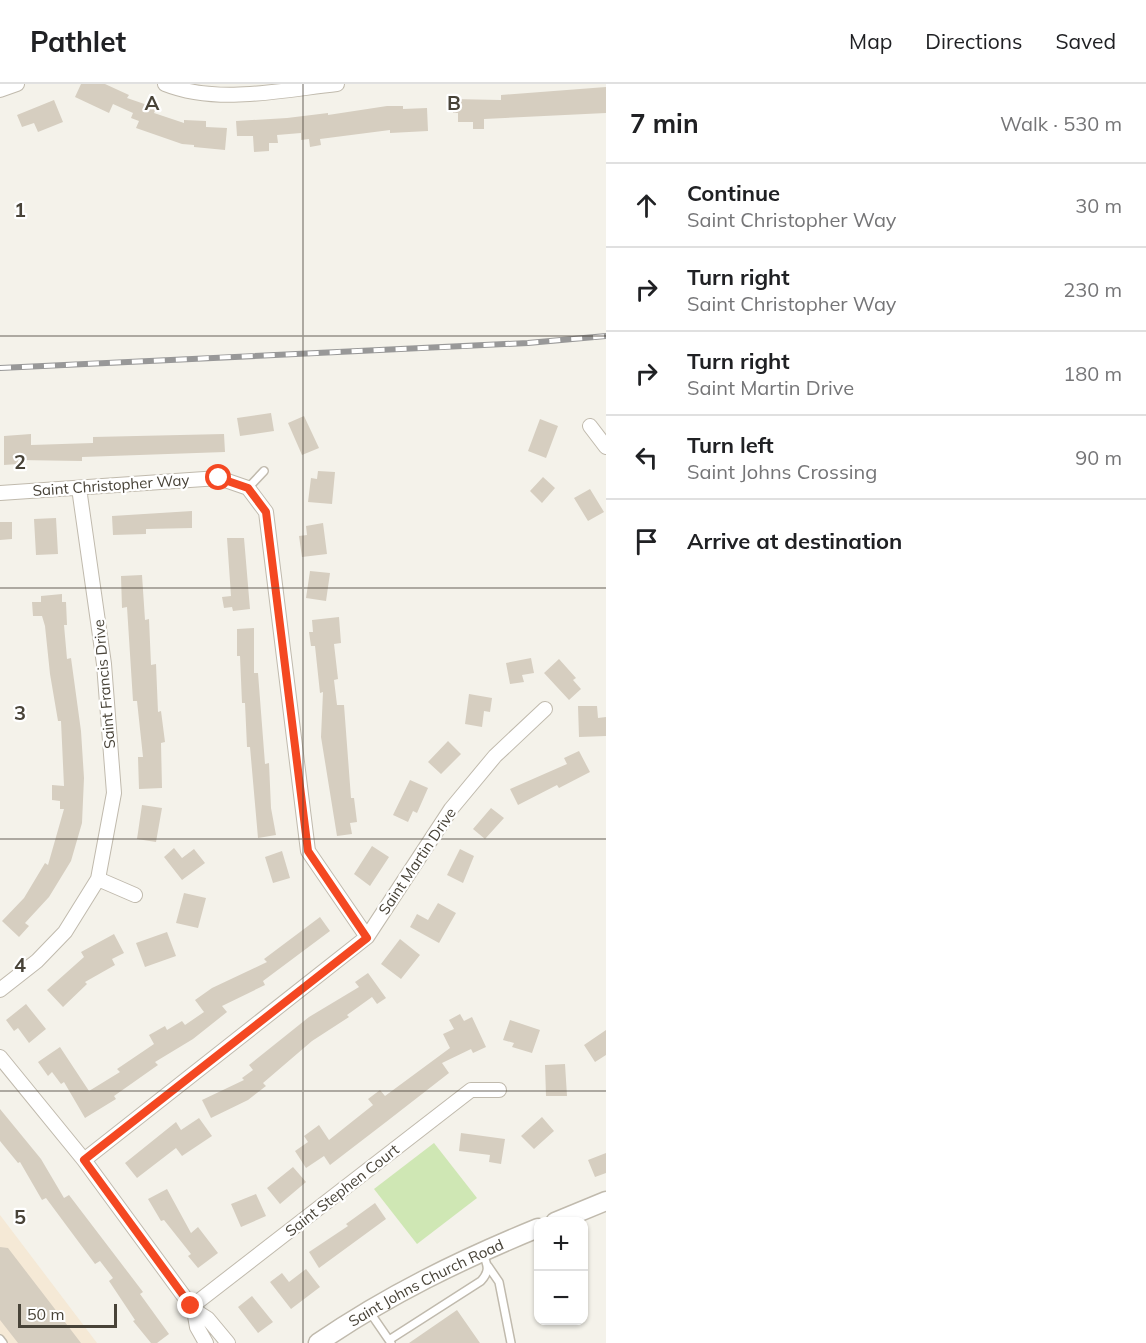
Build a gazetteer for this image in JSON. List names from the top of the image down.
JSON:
{
  "streets": {
    "street": [
      "Saint Christopher Way",
      "Saint Francis Drive",
      "Saint Martin Drive",
      "Saint Stephen Court",
      "Saint Johns Church Road"
    ]
  },
  "crossings": [
    ["Saint Christopher Way", "Saint Francis Drive"]
  ],
  "scale_bar": "50 m",
  "page": {
    "header": "Pathlet",
    "nav": ["Map", "Directions", "Saved"],
    "heading": ["7 min", "Walk · 530 m"],
    "list": [
      ["Continue", "Saint Christopher Way", "30 m"],
      ["Turn right", "Saint Christopher Way", "230 m"],
      ["Turn right", "Saint Martin Drive", "180 m"],
      ["Turn left", "Saint Johns Crossing", "90 m"],
      "Arrive at destination"
    ],
    "map_buttons": ["+", "−"],
    "scale": "50 m"
  },
  "grid": {
    "columns": ["A", "B"],
    "rows": [
      "1",
      "2",
      "3",
      "4",
      "5"
    ]
  }
}
